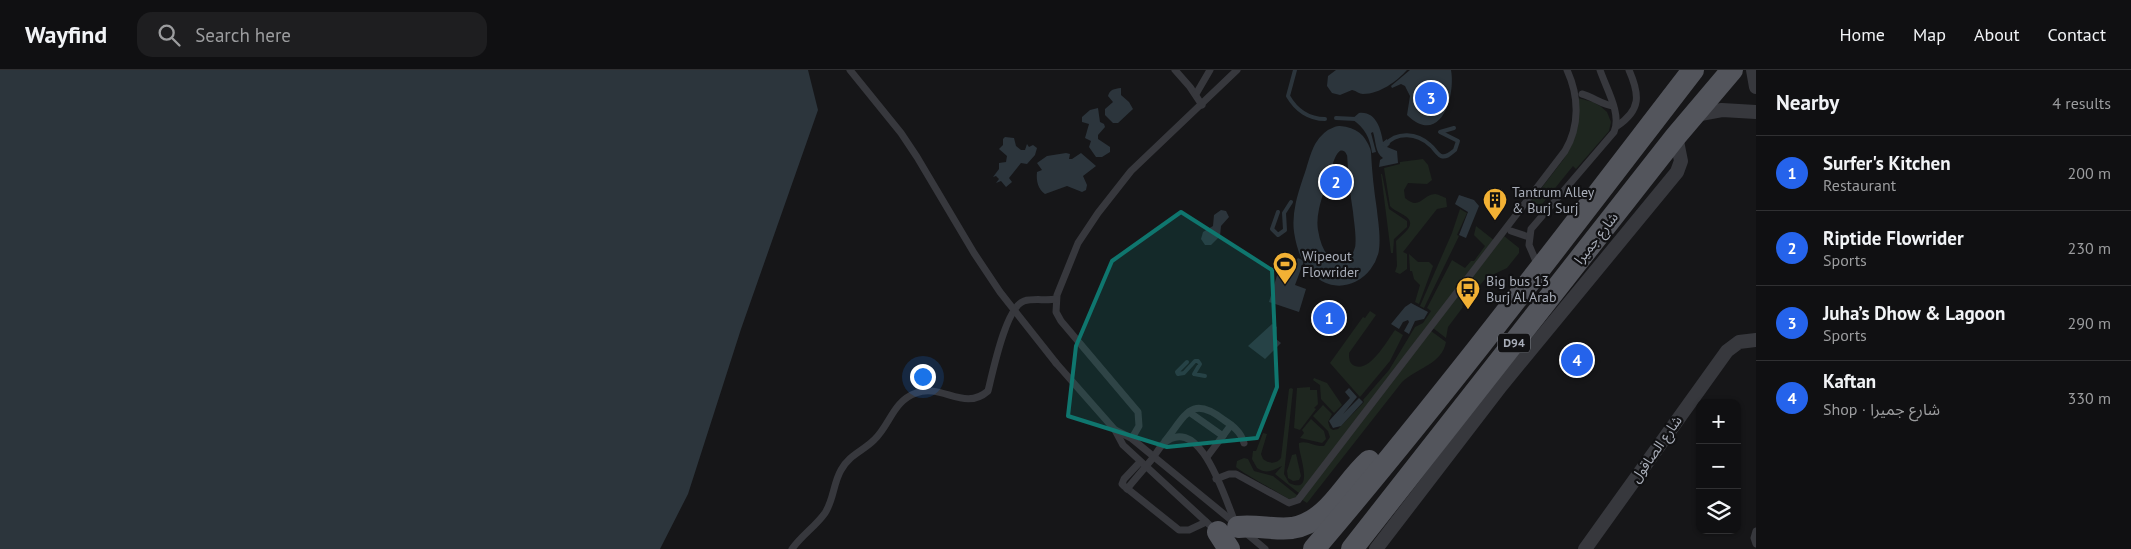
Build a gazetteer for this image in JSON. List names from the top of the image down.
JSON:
{
  "streets": {
    "main road": ["شارع جميرا", "D94"],
    "street": ["شارع الصاقول"]
  },
  "places": {
    "building": ["Tantrum Alley & Burj Surj"],
    "sports": ["Wipeout Flowrider"],
    "bus stop": ["Big bus 13 Burj Al Arab"]
  },
  "page": {
    "header": "Wayfind",
    "search": "Search here",
    "nav": [
      "Home",
      "Map",
      "About",
      "Contact"
    ],
    "heading": ["Nearby", "4 results"],
    "pins": [
      "3",
      "2",
      "1",
      "4"
    ],
    "list": [
      {
        "mark": "1",
        "name": "Surfer's Kitchen",
        "note": "Restaurant",
        "value": "200 m"
      },
      {
        "mark": "2",
        "name": "Riptide Flowrider",
        "note": "Sports",
        "value": "230 m"
      },
      {
        "mark": "3",
        "name": "Juha’s Dhow & Lagoon",
        "note": "Sports",
        "value": "290 m"
      },
      {
        "mark": "4",
        "name": "Kaftan",
        "note": "Shop · شارع جميرا",
        "value": "330 m"
      }
    ],
    "map_buttons": ["+", "−"]
  }
}
